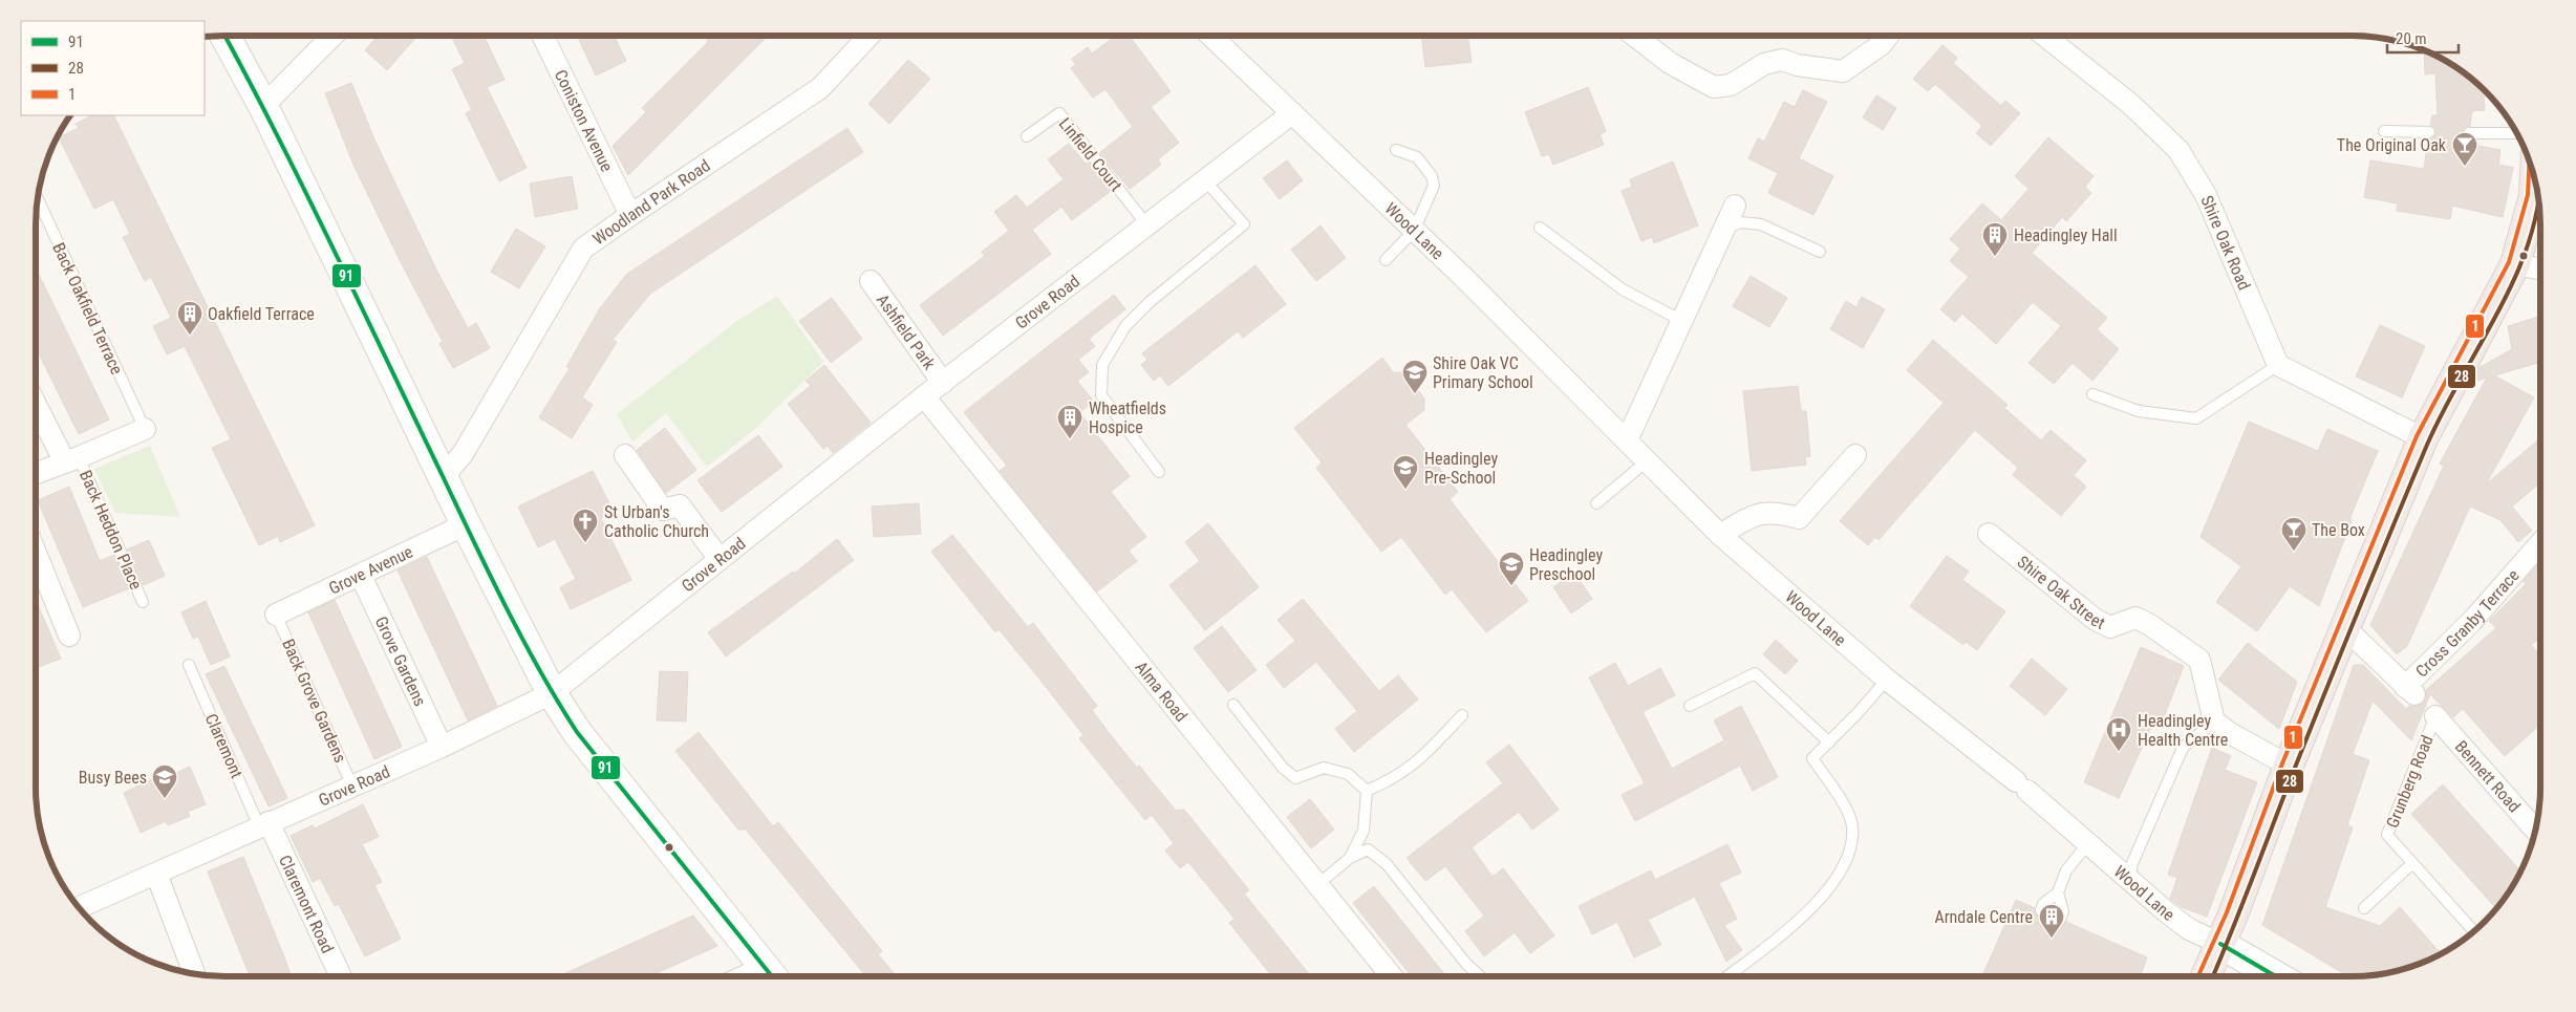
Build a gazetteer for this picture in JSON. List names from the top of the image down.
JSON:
{
  "streets": {
    "street": [
      "Coniston Avenue",
      "Woodland Park Road",
      "Wood Lane",
      "Shire Oak Road",
      "Grove Road",
      "Ashfield Park",
      "Grove Avenue",
      "Shire Oak Street",
      "Cross Granby Terrace",
      "Grove Gardens",
      "Alma Road",
      "Bennett Road",
      "Claremont Road"
    ],
    "lane": [
      "Linfield Court",
      "Back Oakfield Terrace",
      "Back Heddon Place",
      "Back Grove Gardens",
      "Claremont",
      "Grunberg Road"
    ]
  },
  "crossings": [
    ["Coniston Avenue", "Woodland Park Road"],
    ["Linfield Court", "Grove Road"],
    ["Wood Lane", "Grove Road"],
    ["Grove Road", "Ashfield Park"],
    ["Grove Road", "Grove Gardens"],
    ["Grove Road", "Alma Road"],
    ["Grove Road", "Back Grove Gardens"],
    ["Grove Road", "Claremont"],
    ["Grove Road", "Claremont Road"],
    ["Grove Avenue", "Grove Gardens"],
    ["Grove Avenue", "Back Grove Gardens"],
    ["Claremont", "Claremont Road"],
    ["Bennett Road", "Grunberg Road"]
  ],
  "places": {
    "bar": ["The Original Oak", "The Box"],
    "building": [
      "Headingley Hall",
      "Oakfield Terrace",
      "Wheatfields Hospice",
      "Arndale Centre"
    ],
    "school or university": [
      "Shire Oak VC Primary School",
      "Headingley Pre-School",
      "Headingley Preschool",
      "Busy Bees"
    ],
    "church": ["St Urban's Catholic Church"],
    "hospital": ["Headingley Health Centre"]
  },
  "lines": ["transit line 91", "transit line 1", "transit line 28"],
  "legend": ["91", "28", "1"],
  "scale_bar": "20 m"
}
